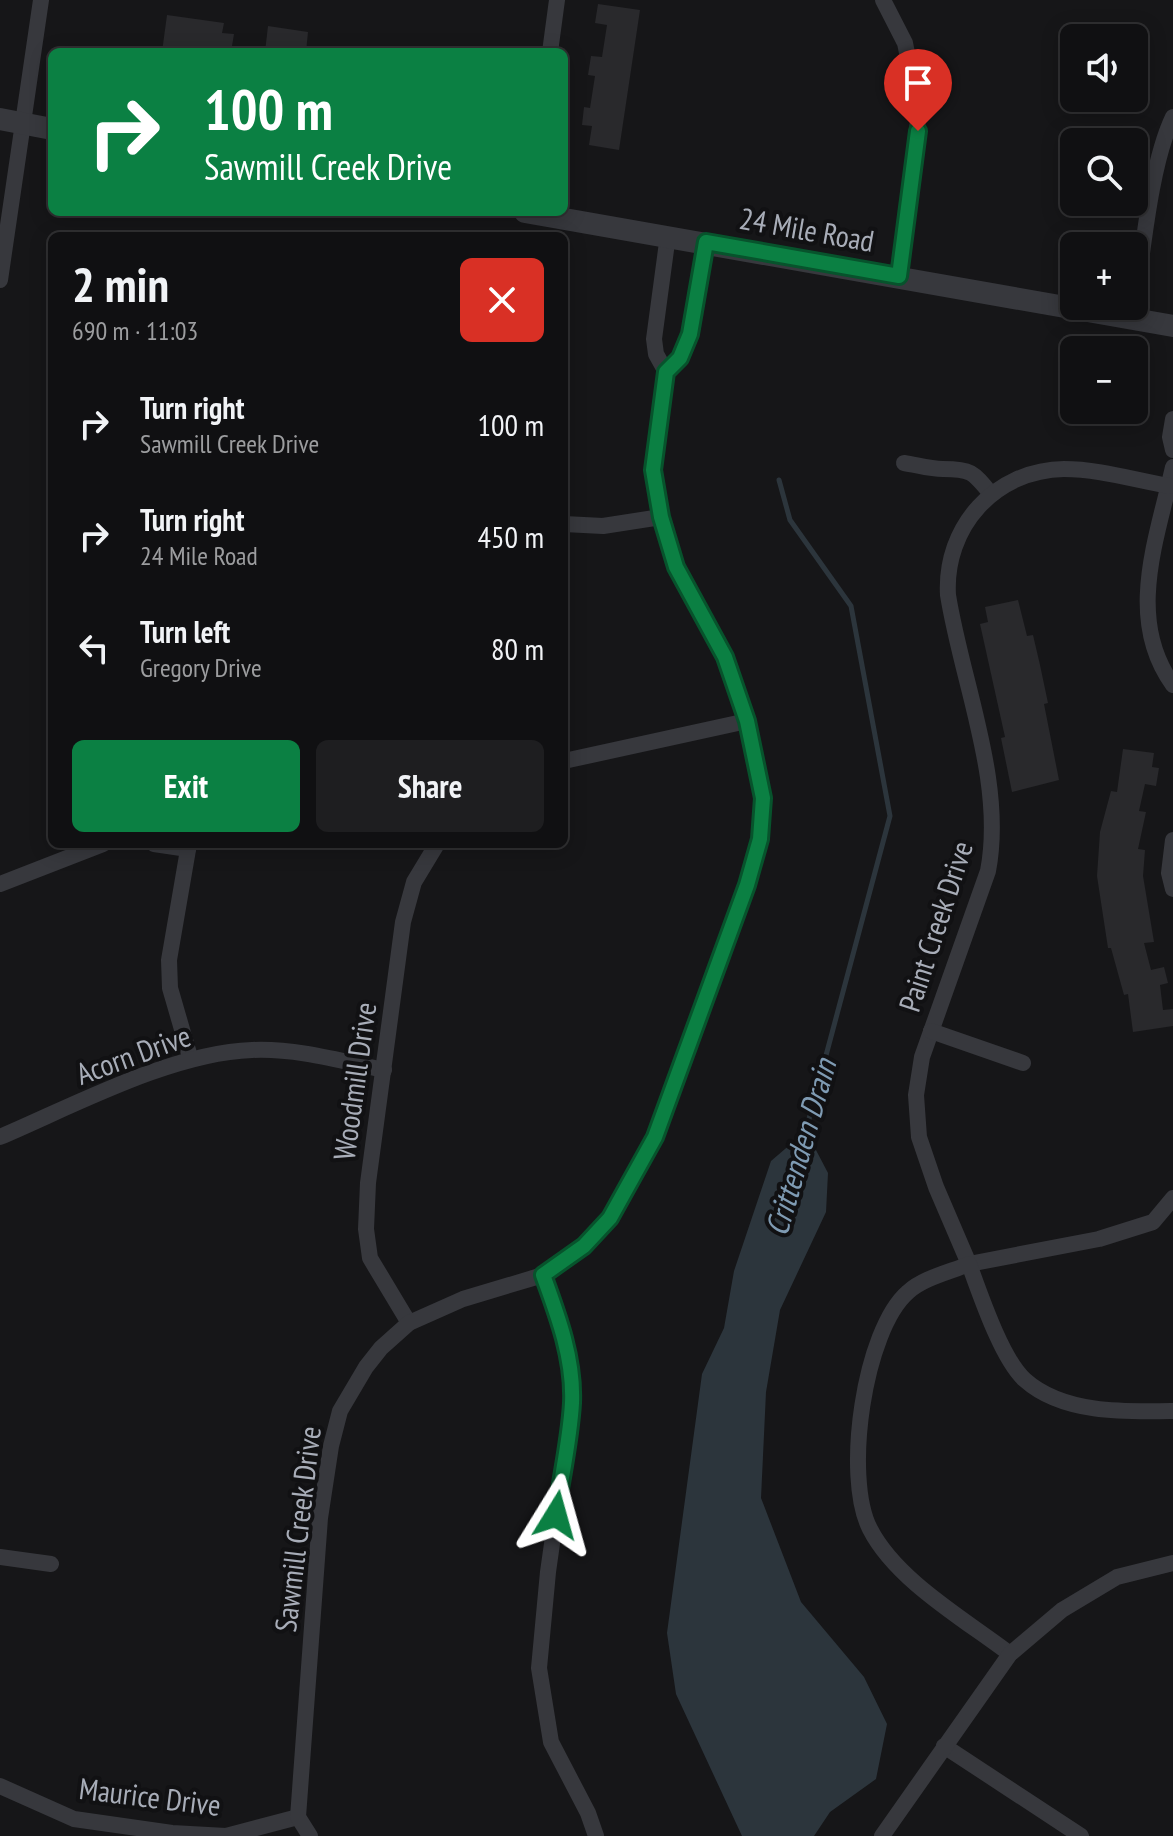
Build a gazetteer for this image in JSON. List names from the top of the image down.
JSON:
{
  "streets": {
    "street": [
      "24 Mile Road",
      "Paint Creek Drive",
      "Acorn Drive",
      "Woodmill Drive",
      "Sawmill Creek Drive",
      "Maurice Drive"
    ]
  },
  "crossings": [
    ["24 Mile Road", "Sawmill Creek Drive"],
    ["Acorn Drive", "Woodmill Drive"],
    ["Woodmill Drive", "Sawmill Creek Drive"],
    ["Sawmill Creek Drive", "Maurice Drive"]
  ],
  "water": ["Crittenden Drain"],
  "page": {
    "map_buttons": ["+", "−"],
    "turn": ["100 m", "Sawmill Creek Drive"],
    "heading": ["2 min", "690 m · 11:03"],
    "list": [
      {
        "name": "Turn right",
        "note": "Sawmill Creek Drive",
        "value": "100 m"
      },
      {
        "name": "Turn right",
        "note": "24 Mile Road",
        "value": "450 m"
      },
      {
        "name": "Turn left",
        "note": "Gregory Drive",
        "value": "80 m"
      }
    ],
    "buttons": ["Exit", "Share"]
  }
}
